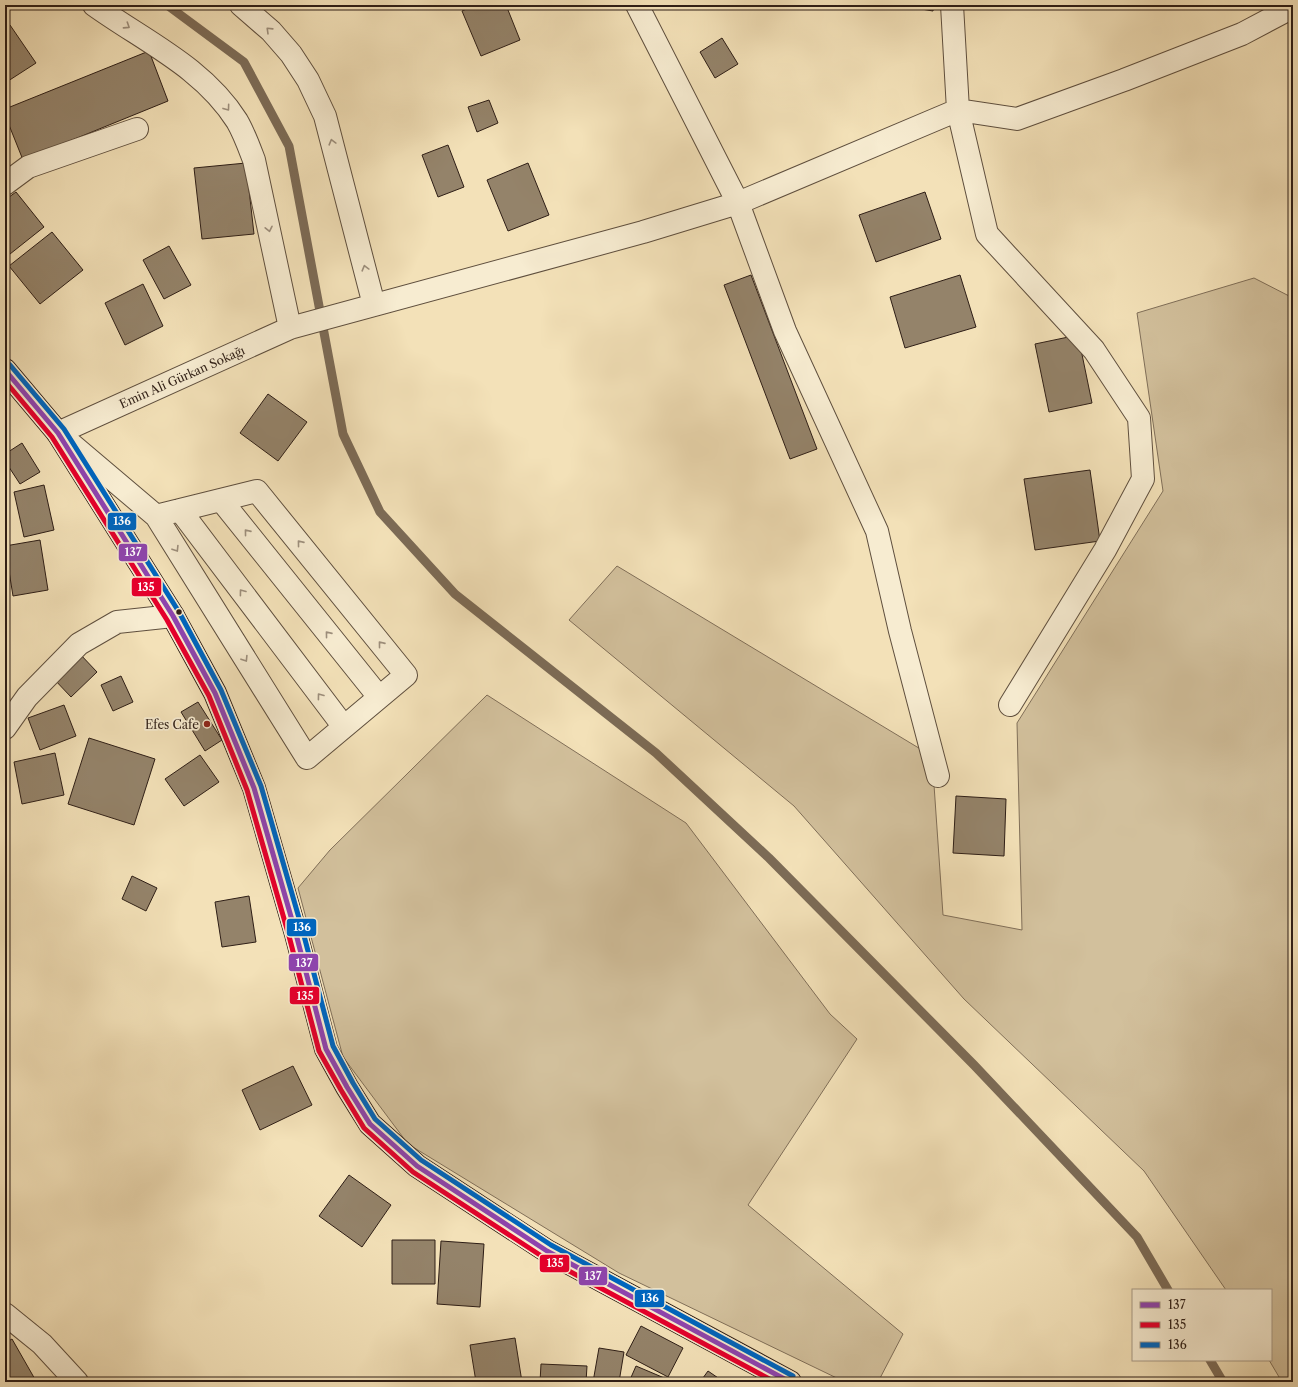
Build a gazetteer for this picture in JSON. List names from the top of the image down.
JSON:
{
  "streets": {
    "street": ["Emin Ali Gürkan Sokağı"]
  },
  "places": ["Efes Cafe"],
  "lines": ["transit line 136", "transit line 137", "transit line 135"],
  "legend": ["137", "135", "136"]
}
